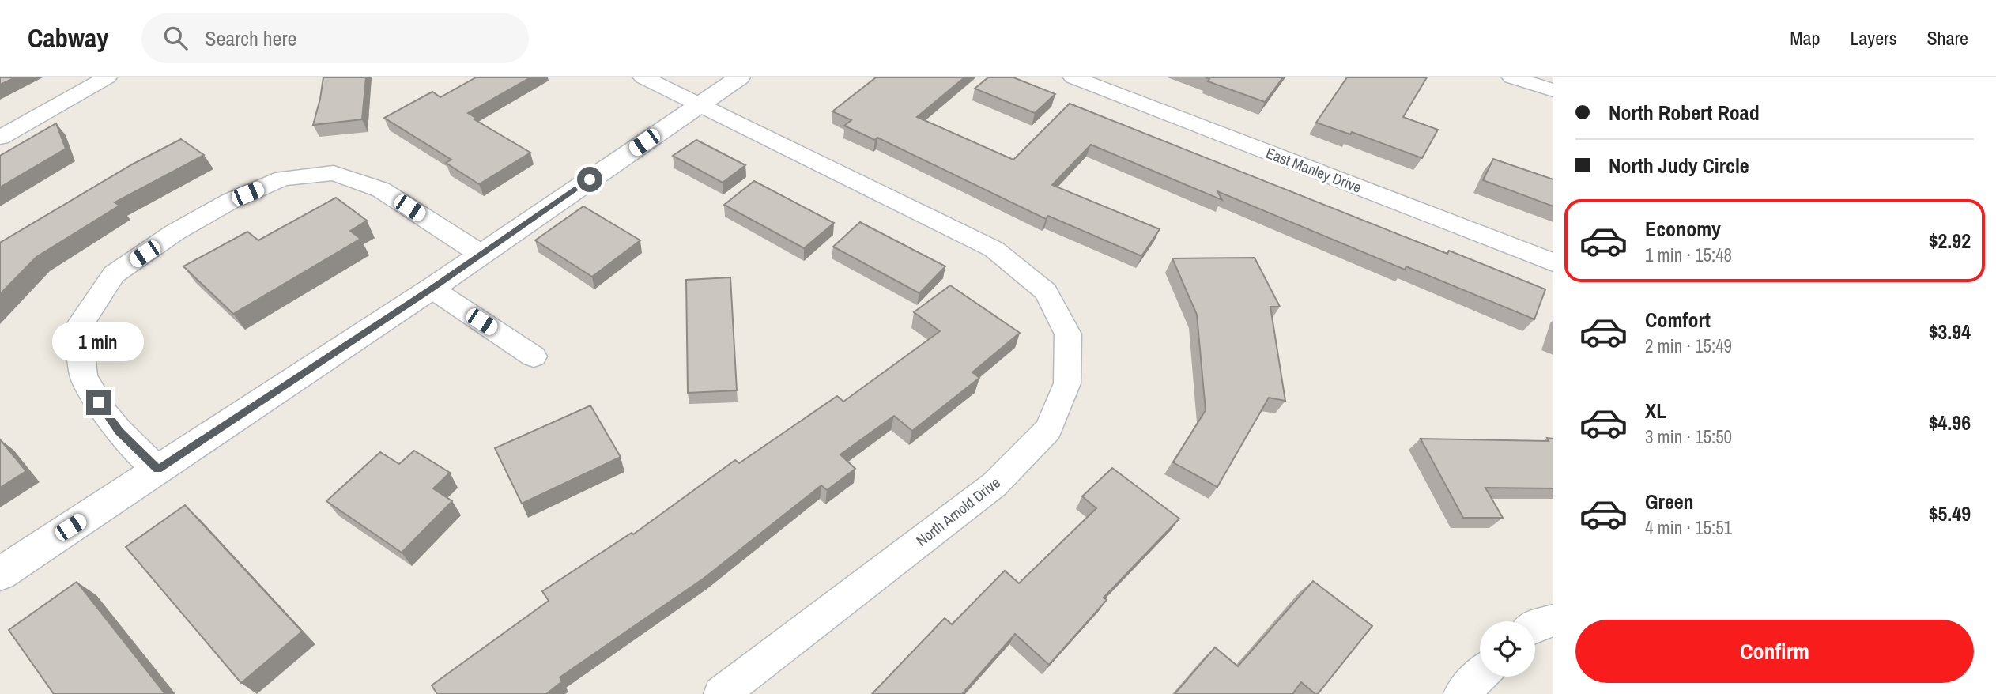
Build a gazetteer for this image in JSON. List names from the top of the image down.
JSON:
{
  "streets": {
    "street": ["East Manley Drive", "North Arnold Drive"]
  },
  "page": {
    "header": "Cabway",
    "search": "Search here",
    "nav": ["Map", "Layers", "Share"],
    "banner": ["North Robert Road", "North Judy Circle"],
    "list": [
      {
        "name": "Economy",
        "note": "1 min · 15:48",
        "value": "$2.92"
      },
      {
        "name": "Comfort",
        "note": "2 min · 15:49",
        "value": "$3.94"
      },
      {
        "name": "XL",
        "note": "3 min · 15:50",
        "value": "$4.96"
      },
      {
        "name": "Green",
        "note": "4 min · 15:51",
        "value": "$5.49"
      }
    ],
    "bubble": "1 min",
    "buttons": "Confirm"
  }
}
